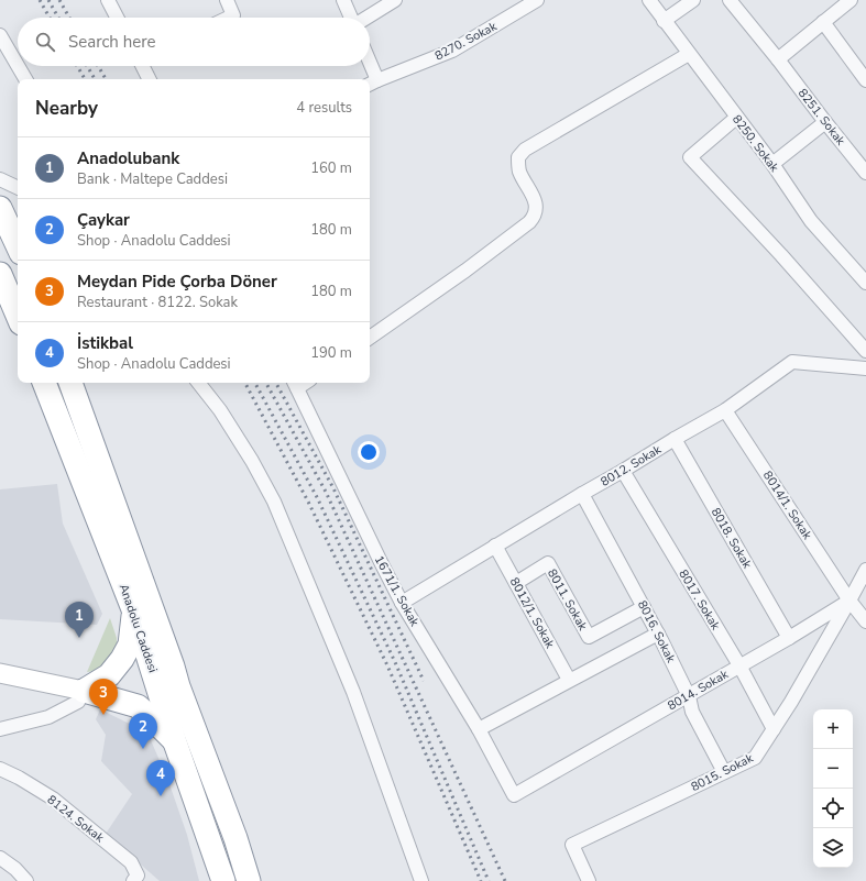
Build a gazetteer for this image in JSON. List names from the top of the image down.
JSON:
{
  "streets": {
    "highway": ["Anadolu Caddesi"],
    "street": [
      "8270. Sokak",
      "8251. Sokak",
      "8250. Sokak",
      "8012. Sokak",
      "8014/1. Sokak",
      "8018. Sokak",
      "1671/1. Sokak",
      "8011. Sokak",
      "8017. Sokak",
      "8012/1. Sokak",
      "8016. Sokak",
      "8014. Sokak",
      "8015. Sokak",
      "8124. Sokak"
    ]
  },
  "crossings": [
    ["8012. Sokak", "8014/1. Sokak"],
    ["8012. Sokak", "8018. Sokak"],
    ["8012. Sokak", "1671/1. Sokak"],
    ["8012. Sokak", "8017. Sokak"],
    ["8012. Sokak", "8012/1. Sokak"],
    ["8012. Sokak", "8016. Sokak"],
    ["8014/1. Sokak", "8014. Sokak"],
    ["8014/1. Sokak", "8015. Sokak"],
    ["8018. Sokak", "8014. Sokak"],
    ["1671/1. Sokak", "8014. Sokak"],
    ["8011. Sokak", "8012/1. Sokak"],
    ["8011. Sokak", "8016. Sokak"],
    ["8017. Sokak", "8014. Sokak"],
    ["8017. Sokak", "8015. Sokak"],
    ["8016. Sokak", "8014. Sokak"],
    ["8016. Sokak", "8015. Sokak"],
    ["8014. Sokak", "8015. Sokak"]
  ],
  "page": {
    "search": "Search here",
    "heading": ["Nearby", "4 results"],
    "list": [
      {
        "mark": "1",
        "name": "Anadolubank",
        "note": "Bank · Maltepe Caddesi",
        "value": "160 m"
      },
      {
        "mark": "2",
        "name": "Çaykar",
        "note": "Shop · Anadolu Caddesi",
        "value": "180 m"
      },
      {
        "mark": "3",
        "name": "Meydan Pide Çorba Döner",
        "note": "Restaurant · 8122. Sokak",
        "value": "180 m"
      },
      {
        "mark": "4",
        "name": "İstikbal",
        "note": "Shop · Anadolu Caddesi",
        "value": "190 m"
      }
    ],
    "pins": [
      "1",
      "3",
      "2",
      "4"
    ],
    "map_buttons": ["+", "−"]
  }
}
